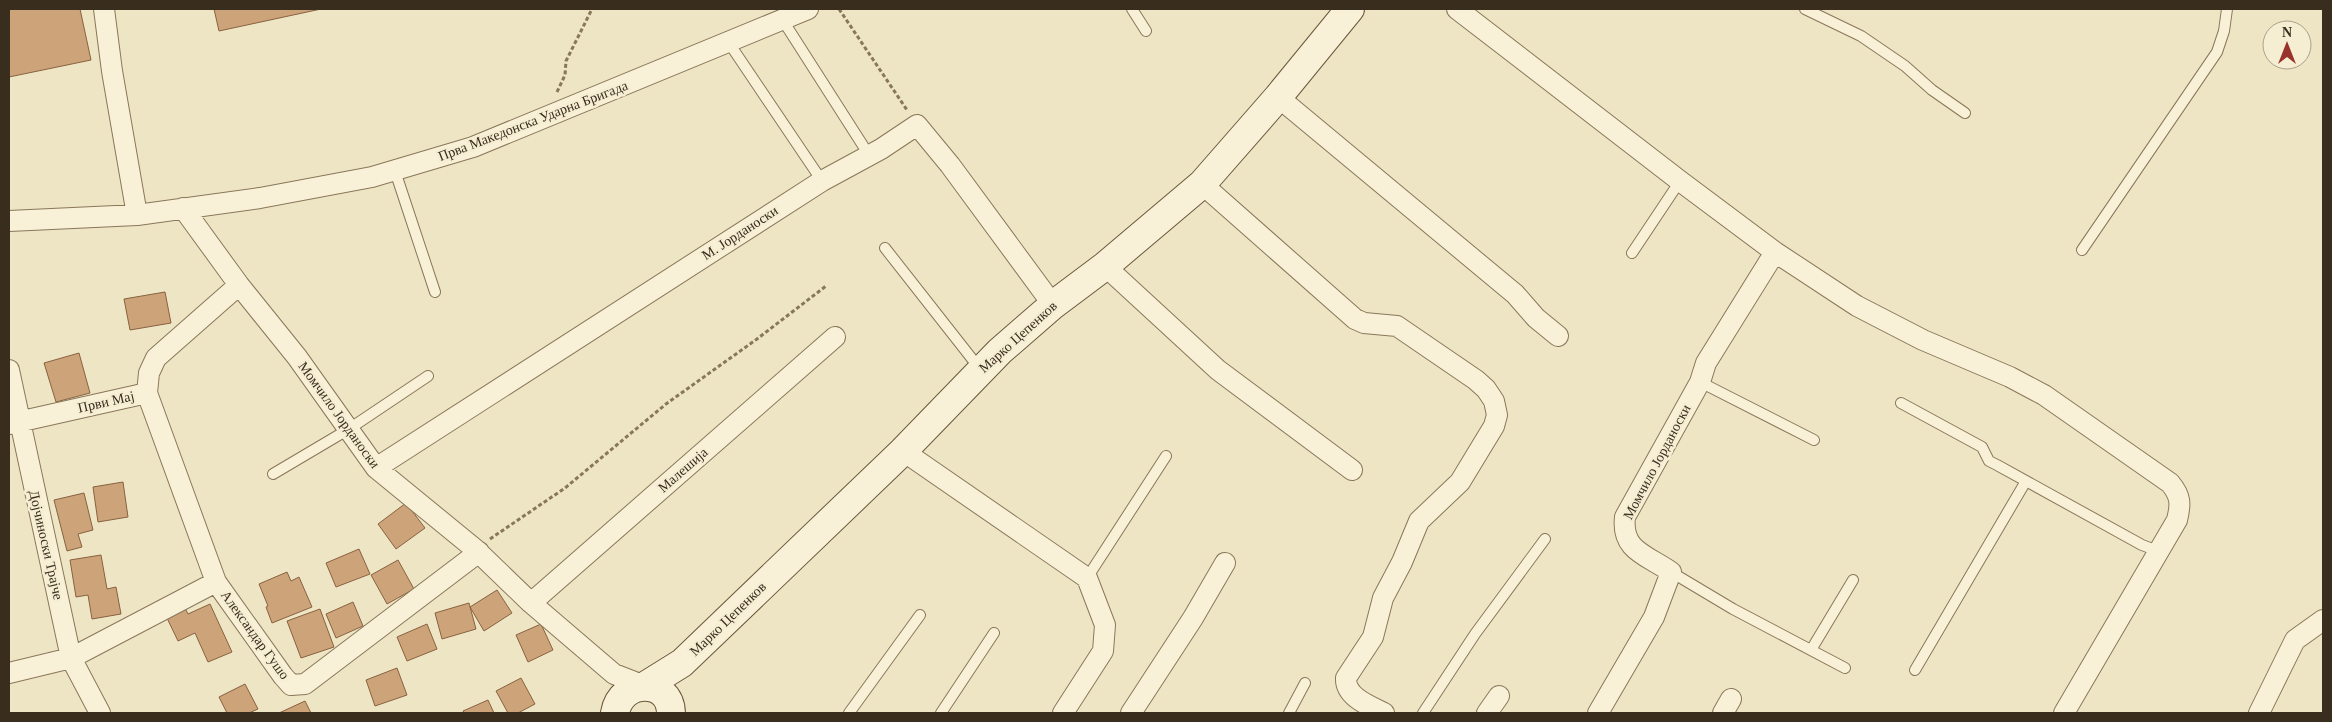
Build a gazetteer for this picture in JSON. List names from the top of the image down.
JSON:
{
  "streets": {
    "street": [
      "Прва Македонска Ударна Бригада",
      "М. Јорданоски",
      "Марко Цепенков",
      "Први Мај",
      "Момчило Јорданоски",
      "Малешија",
      "Дојчиноски Трајче",
      "Александар Гушо"
    ]
  },
  "crossings": [
    ["Прва Македонска Ударна Бригада", "Момчило Јорданоски"],
    ["М. Јорданоски", "Момчило Јорданоски"],
    ["Марко Цепенков", "Момчило Јорданоски"],
    ["Први Мај", "Момчило Јорданоски"],
    ["Први Мај", "Дојчиноски Трајче"],
    ["Момчило Јорданоски", "Малешија"],
    ["Момчило Јорданоски", "Александар Гушо"],
    ["Дојчиноски Трајче", "Александар Гушо"]
  ],
  "north": "top"
}
